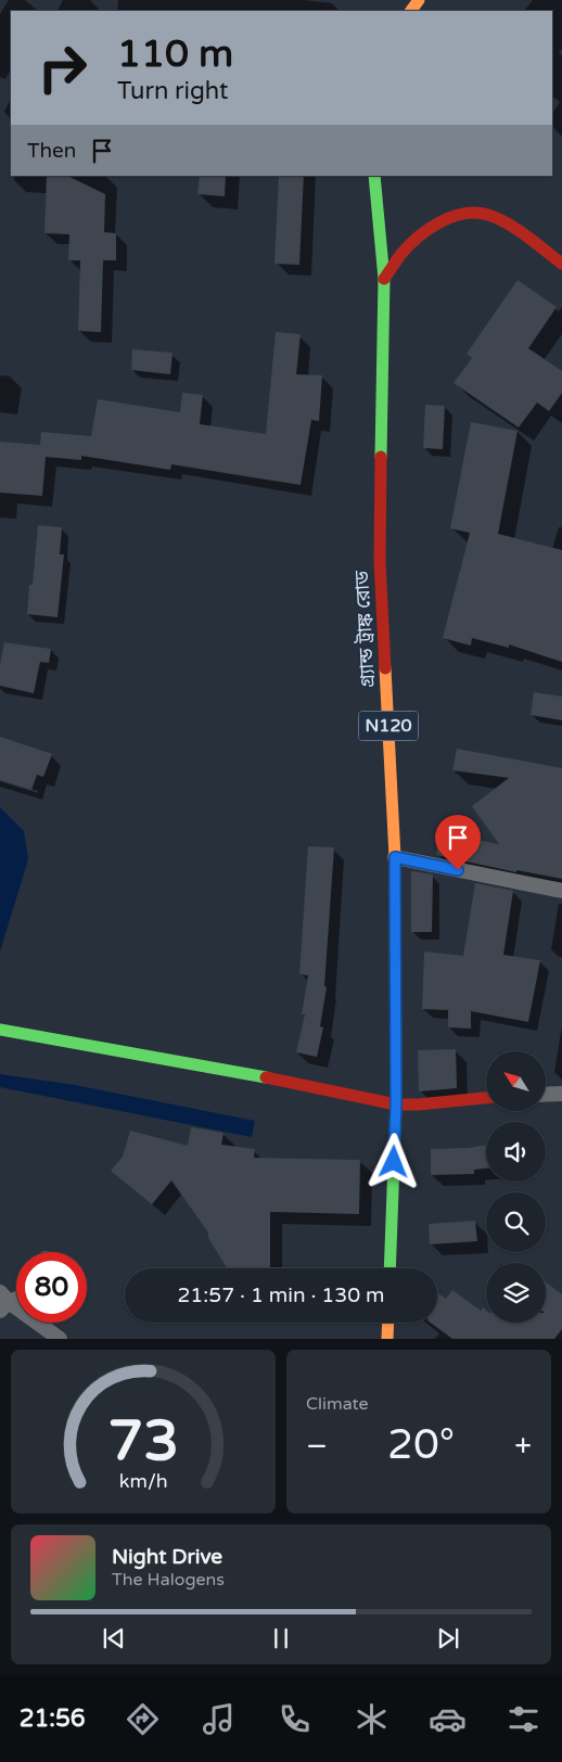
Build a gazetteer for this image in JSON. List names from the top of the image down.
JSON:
{
  "streets": {
    "main road": ["গ্র্যান্ড ট্রাঙ্ক রোড", "N120"]
  },
  "north": "top left",
  "page": {
    "turn": ["110 m", "Turn right"],
    "then": "Then",
    "limit": "80",
    "trip": "21:57 · 1 min · 130 m",
    "tile": "Climate",
    "heat": ["−", "20°", "+"],
    "song": ["Night Drive", "The Halogens"],
    "tabs": "21:56",
    "gauge": ["73", "km/h"]
  }
}
